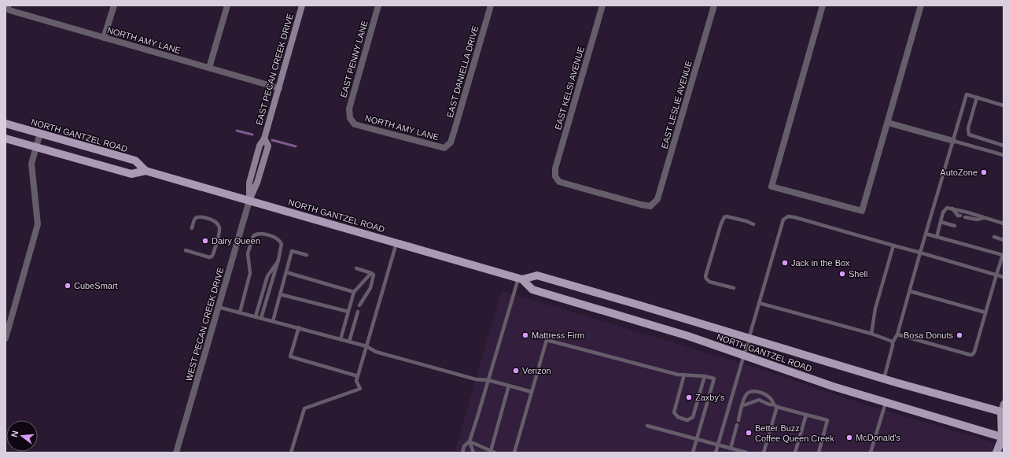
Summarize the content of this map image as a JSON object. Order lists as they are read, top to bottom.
{
  "streets": {
    "main road": ["NORTH GANTZEL ROAD"],
    "street": [
      "NORTH AMY LANE",
      "EAST PENNY LANE",
      "EAST PECAN CREEK DRIVE",
      "EAST DANIELLA DRIVE",
      "EAST KELSI AVENUE",
      "EAST LESLIE AVENUE",
      "WEST PECAN CREEK DRIVE"
    ]
  },
  "crossings": [
    ["NORTH AMY LANE", "EAST PENNY LANE"],
    ["NORTH AMY LANE", "EAST PECAN CREEK DRIVE"],
    ["NORTH AMY LANE", "EAST DANIELLA DRIVE"],
    ["EAST PECAN CREEK DRIVE", "NORTH GANTZEL ROAD"],
    ["EAST PECAN CREEK DRIVE", "WEST PECAN CREEK DRIVE"],
    ["EAST KELSI AVENUE", "EAST LESLIE AVENUE"],
    ["NORTH GANTZEL ROAD", "WEST PECAN CREEK DRIVE"]
  ],
  "places": [
    "AutoZone",
    "Dairy Queen",
    "Jack in the Box",
    "Shell",
    "CubeSmart",
    "Mattress Firm",
    "Bosa Donuts",
    "Verizon",
    "Zaxby's",
    "Better Buzz Coffee Queen Creek",
    "McDonald's"
  ],
  "north": "left"
}
